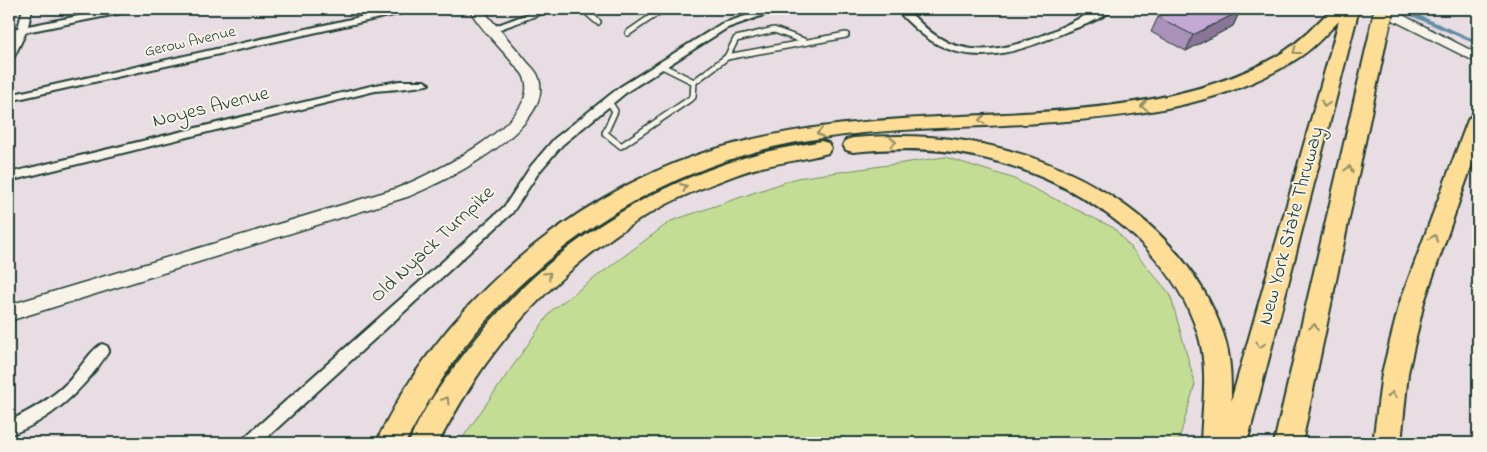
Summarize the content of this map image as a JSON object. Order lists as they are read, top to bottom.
{
  "streets": {
    "highway": ["New York State Thruway"],
    "street": ["Gerow Avenue", "Noyes Avenue", "Old Nyack Turnpike"]
  }
}
